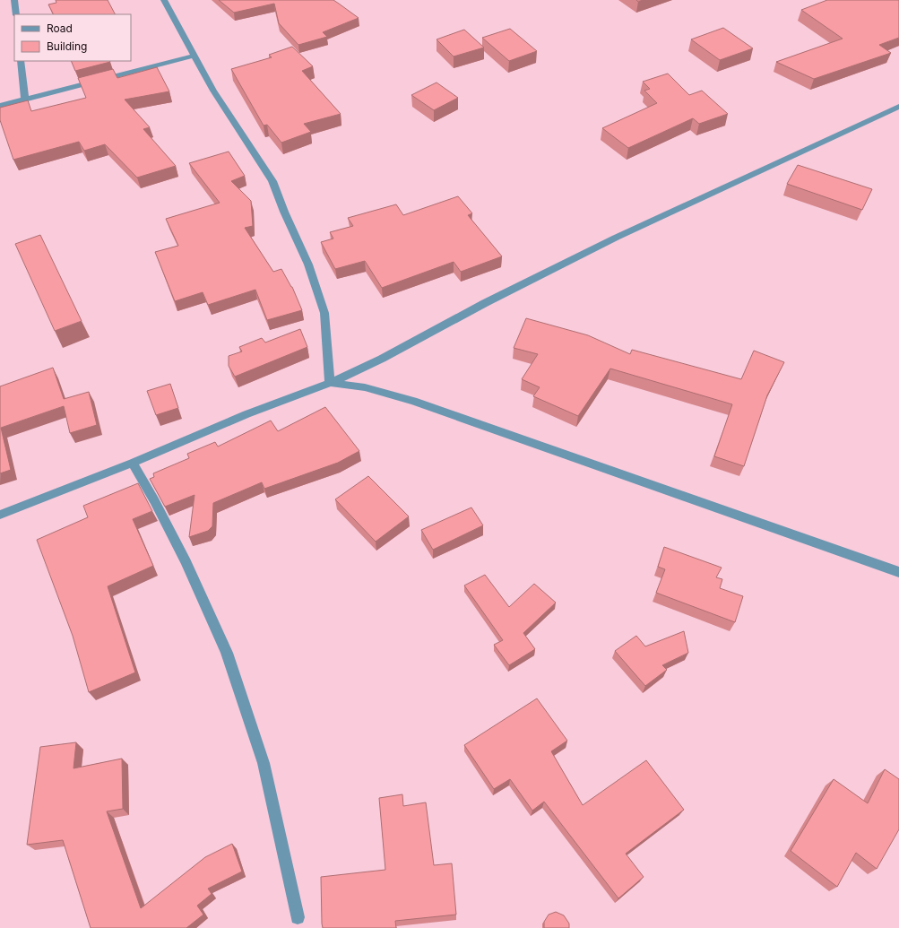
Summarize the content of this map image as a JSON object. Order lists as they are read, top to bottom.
{
  "legend": ["Road", "Building"]
}
